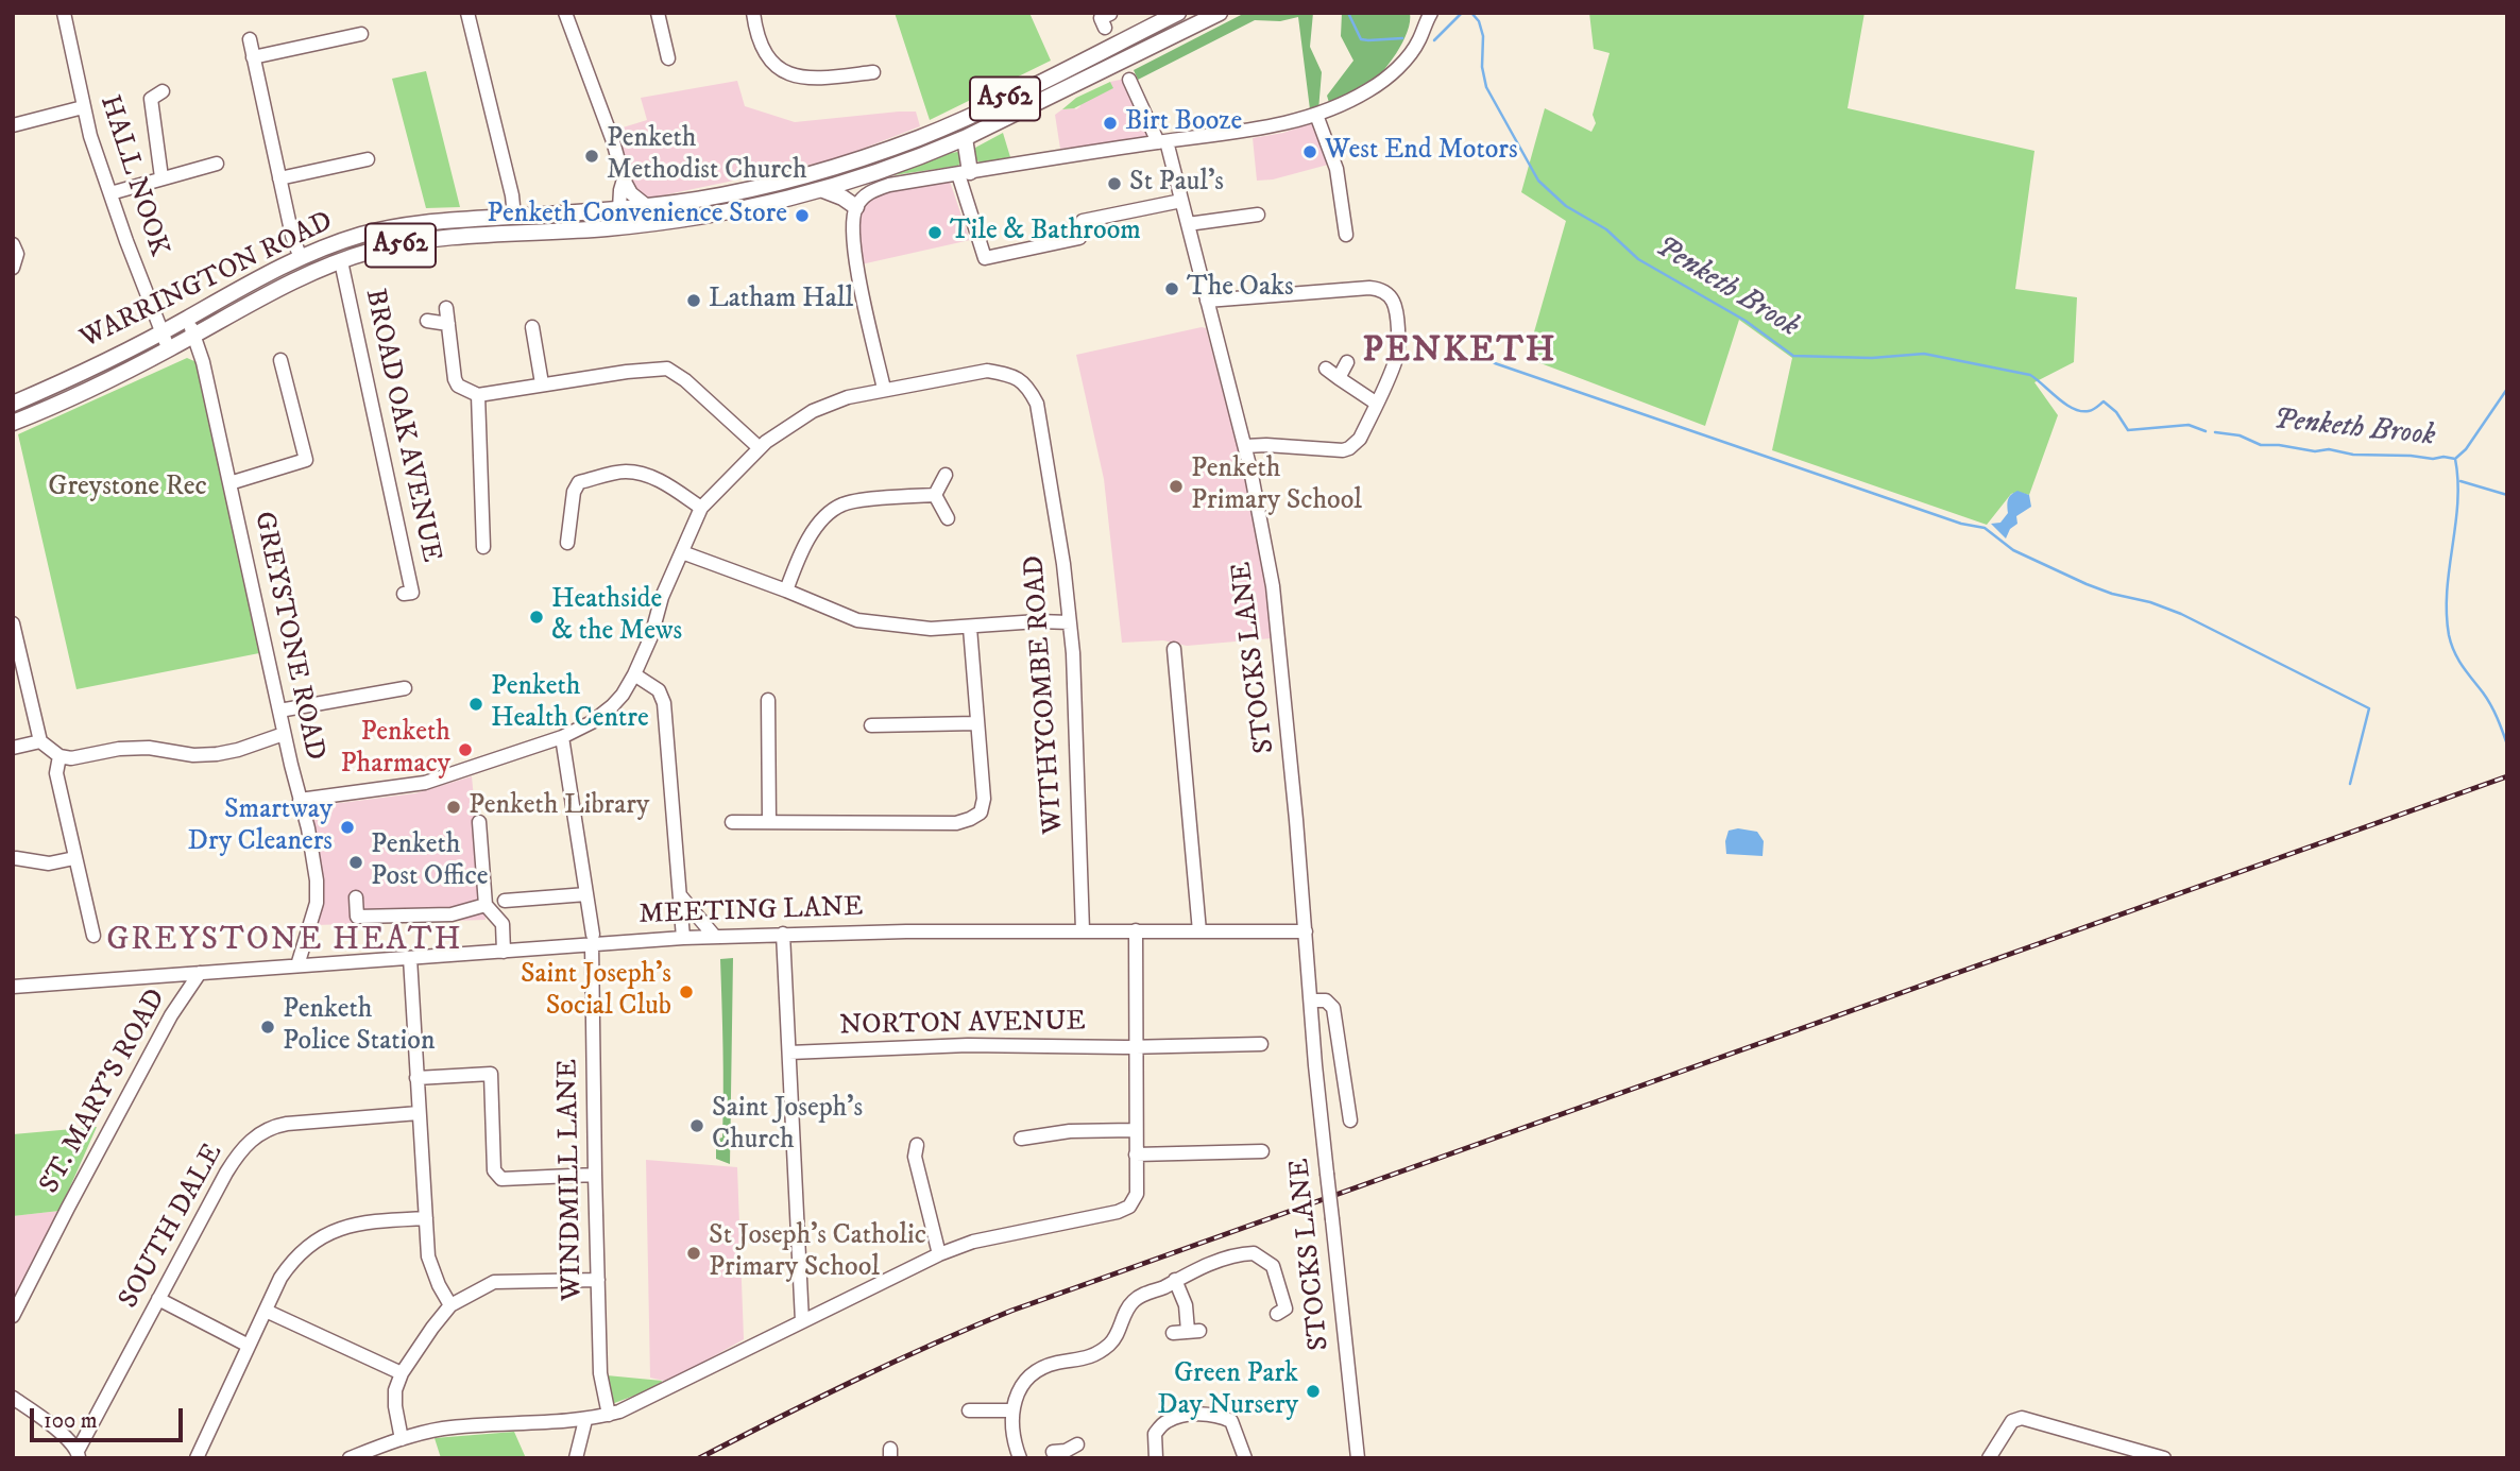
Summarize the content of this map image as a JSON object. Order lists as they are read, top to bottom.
{
  "streets": {
    "main road": ["A562", "WARRINGTON ROAD"],
    "street": [
      "HALL NOOK",
      "BROAD OAK AVENUE",
      "GREYSTONE ROAD",
      "STOCKS LANE",
      "WITHYCOMBE ROAD",
      "MEETING LANE",
      "NORTON AVENUE",
      "ST. MARY'S ROAD",
      "WINDMILL LANE",
      "SOUTH DALE"
    ]
  },
  "crossings": [
    ["A562", "WARRINGTON ROAD"],
    ["HALL NOOK", "WARRINGTON ROAD"],
    ["WARRINGTON ROAD", "BROAD OAK AVENUE"],
    ["WARRINGTON ROAD", "GREYSTONE ROAD"],
    ["GREYSTONE ROAD", "MEETING LANE"],
    ["STOCKS LANE", "MEETING LANE"],
    ["WITHYCOMBE ROAD", "MEETING LANE"],
    ["MEETING LANE", "ST. MARY'S ROAD"],
    ["MEETING LANE", "WINDMILL LANE"]
  ],
  "districts": ["PENKETH", "GREYSTONE HEATH"],
  "water": ["Penketh Brook"],
  "parks": ["Greystone Rec"],
  "places": [
    "Birt Booze",
    "West End Motors",
    "Penketh Methodist Church",
    "St Paul's",
    "Penketh Convenience Store",
    "Tile & Bathroom",
    "The Oaks",
    "Latham Hall",
    "Penketh Primary School",
    "Heathside & the Mews",
    "Penketh Health Centre",
    "Penketh Pharmacy",
    "Penketh Library",
    "Smartway Dry Cleaners",
    "Penketh Post Office",
    "Saint Joseph's Social Club",
    "Penketh Police Station",
    "Saint Joseph's Church",
    "St Joseph's Catholic Primary School",
    "Green Park Day Nursery"
  ],
  "scale_bar": "100 m"
}
